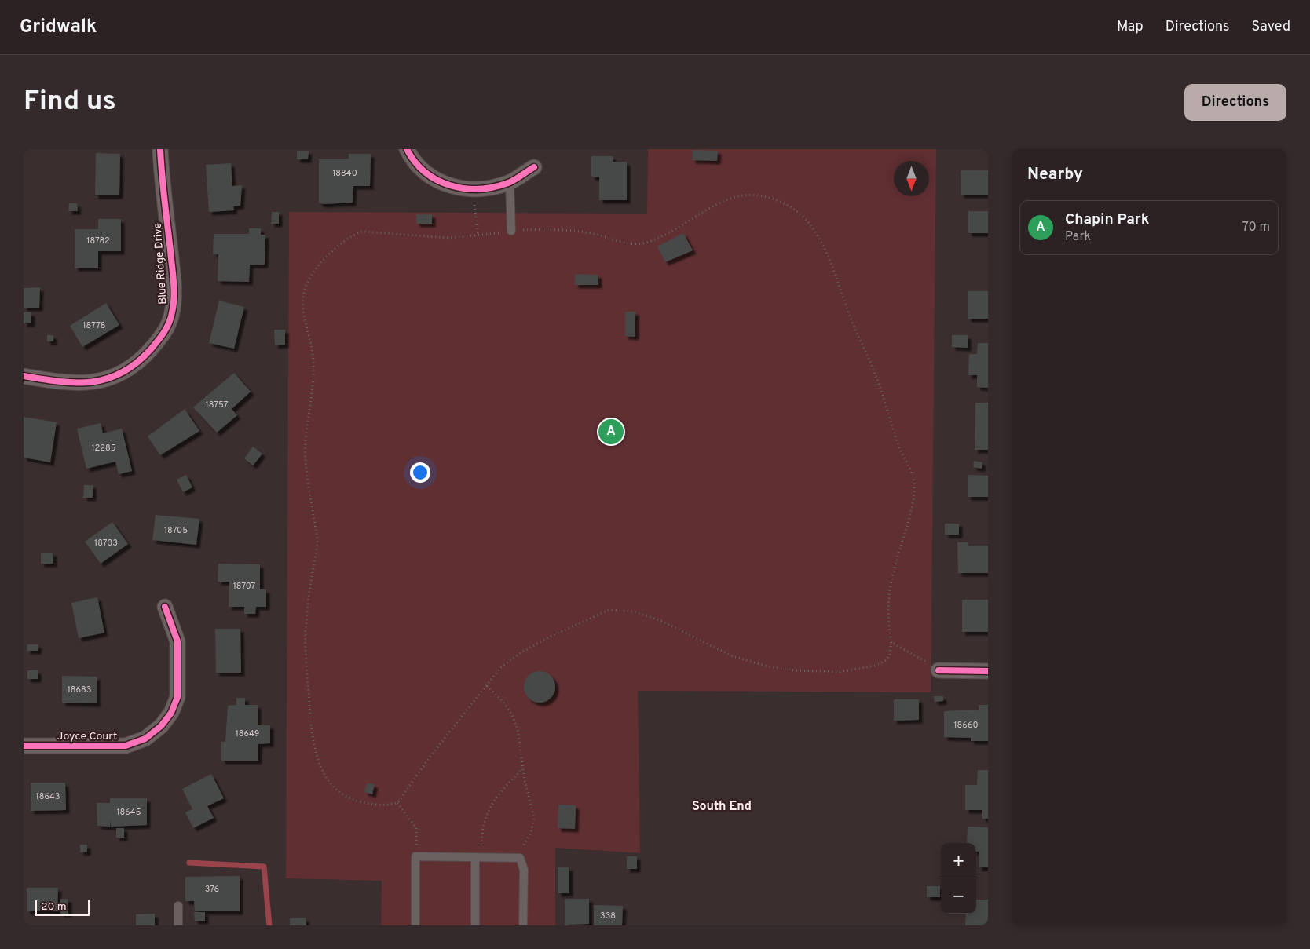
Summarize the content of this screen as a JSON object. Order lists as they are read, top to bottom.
{
  "streets": {
    "street": ["Blue Ridge Drive", "Joyce Court"]
  },
  "districts": ["South End"],
  "house_numbers": [
    "18840",
    "18782",
    "18778",
    "18757",
    "12285",
    "18705",
    "18703",
    "18707",
    "18683",
    "18660",
    "18649",
    "18643",
    "18645",
    "376",
    "338"
  ],
  "scale_bar": "20 m",
  "north": "bottom",
  "page": {
    "header": "Gridwalk",
    "nav": ["Map", "Directions", "Saved"],
    "buttons": "Directions",
    "title": "Find us",
    "heading": "Nearby",
    "list": [
      {
        "mark": "A",
        "name": "Chapin Park",
        "note": "Park",
        "value": "70 m"
      }
    ],
    "pins": "A",
    "map_buttons": ["+", "−"],
    "scale": "20 m"
  }
}
